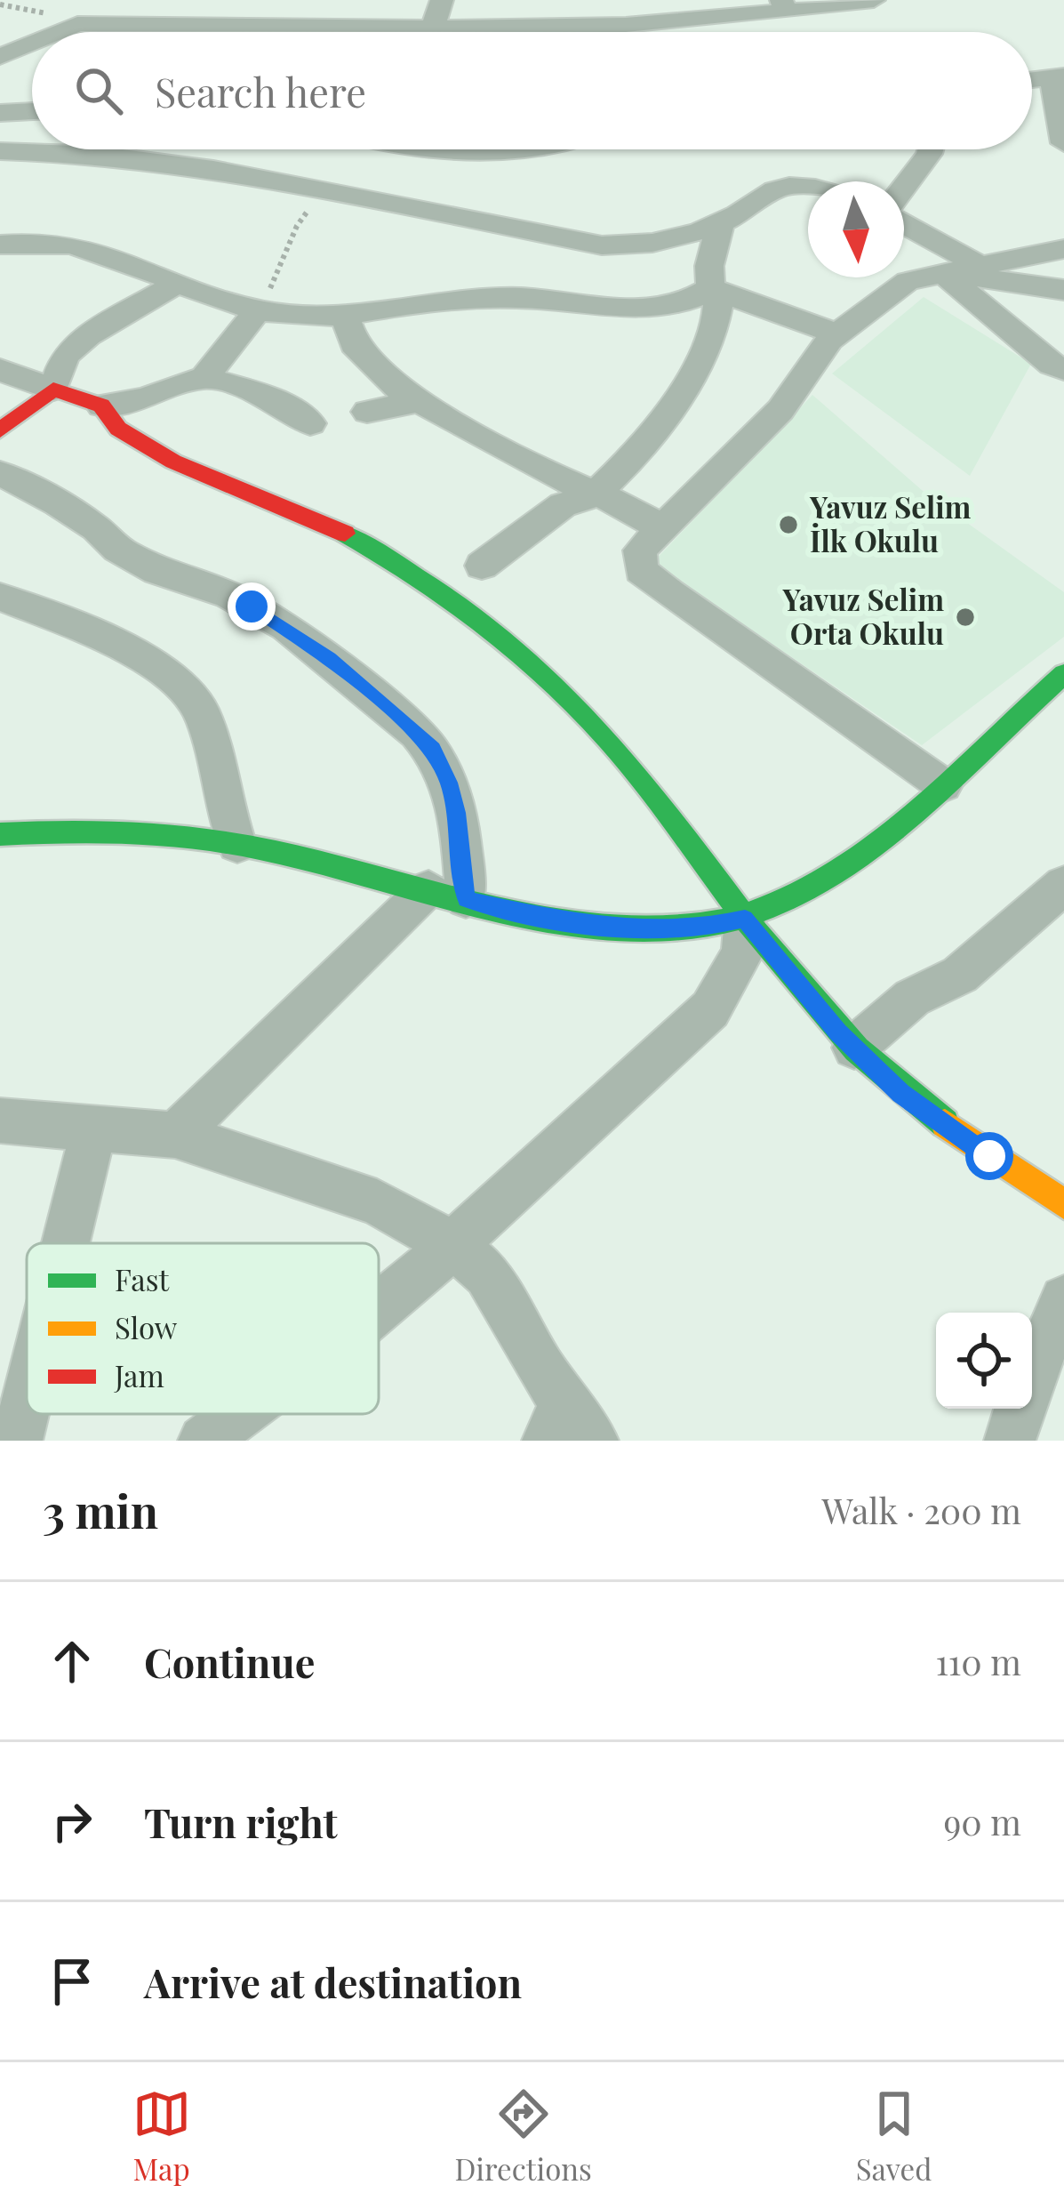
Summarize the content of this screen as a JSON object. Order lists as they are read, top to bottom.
{
  "places": ["Yavuz Selim İlk Okulu", "Yavuz Selim Orta Okulu"],
  "legend": ["Fast", "Slow", "Jam"],
  "north": "bottom",
  "page": {
    "search": "Search here",
    "heading": ["3 min", "Walk · 200 m"],
    "list": [
      ["Continue", "110 m"],
      ["Turn right", "90 m"],
      "Arrive at destination"
    ],
    "nav": ["Map", "Directions", "Saved"]
  }
}
